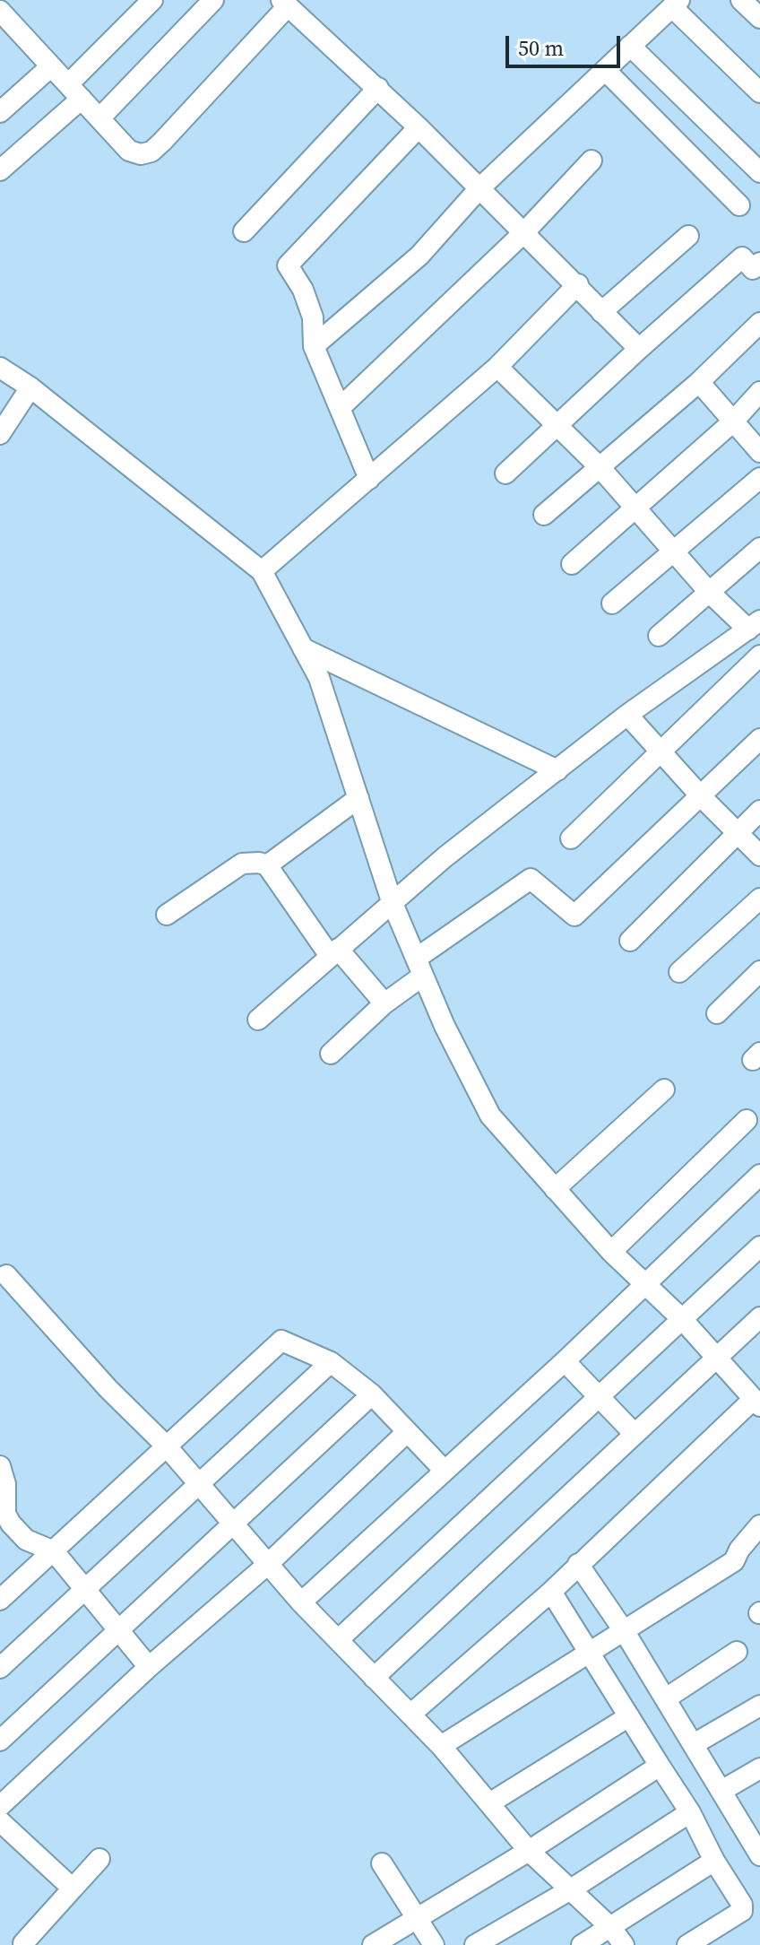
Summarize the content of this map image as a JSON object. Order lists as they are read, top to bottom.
{
  "scale_bar": "50 m"
}
